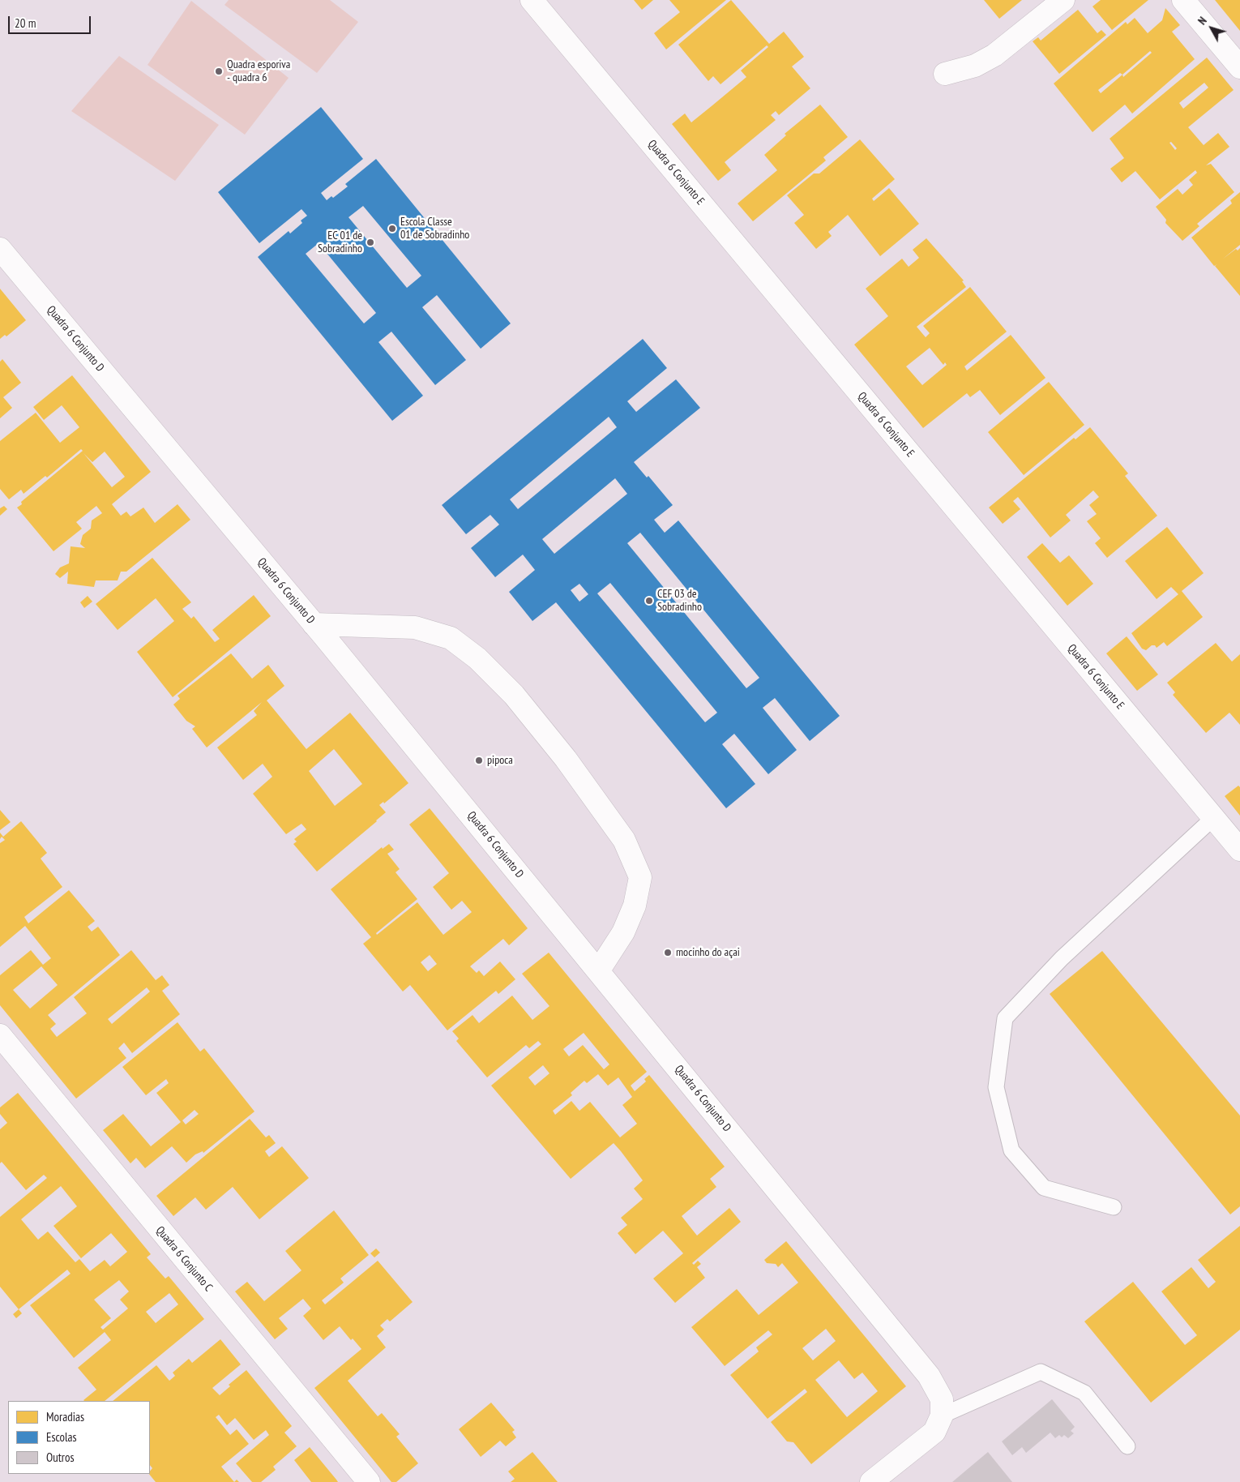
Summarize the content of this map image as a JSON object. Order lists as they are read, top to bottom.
{
  "streets": {
    "street": ["Quadra 6 Conjunto E", "Quadra 6 Conjunto D", "Quadra 6 Conjunto C"]
  },
  "places": [
    "Quadra esporiva - quadra 6",
    "Escola Classe 01 de Sobradinho",
    "EC 01 de Sobradinho",
    "CEF 03 de Sobradinho",
    "pipoca",
    "mocinho do açai"
  ],
  "legend": ["Moradias", "Escolas", "Outros"],
  "scale_bar": "20 m",
  "north": "top left"
}
